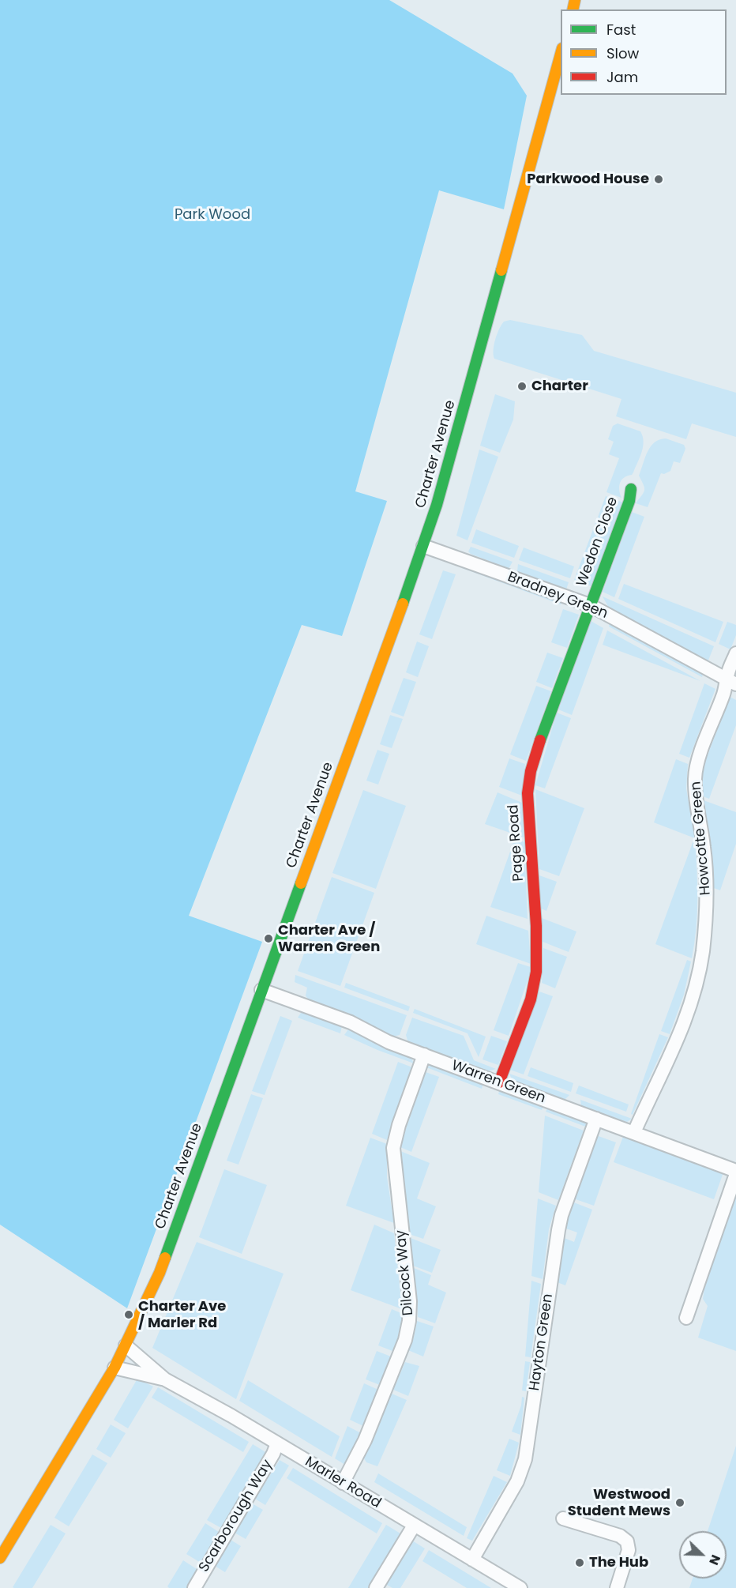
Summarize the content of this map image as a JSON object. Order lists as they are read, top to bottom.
{
  "streets": {
    "street": [
      "Charter Avenue",
      "Wedon Close",
      "Bradney Green",
      "Howcotte Green",
      "Page Road",
      "Warren Green",
      "Dilcock Way",
      "Hayton Green",
      "Marler Road",
      "Scarborough Way"
    ]
  },
  "crossings": [
    ["Charter Avenue", "Bradney Green"],
    ["Charter Avenue", "Warren Green"],
    ["Charter Avenue", "Marler Road"],
    ["Wedon Close", "Bradney Green"],
    ["Wedon Close", "Page Road"],
    ["Bradney Green", "Howcotte Green"],
    ["Bradney Green", "Page Road"],
    ["Howcotte Green", "Warren Green"],
    ["Page Road", "Warren Green"],
    ["Warren Green", "Dilcock Way"],
    ["Warren Green", "Hayton Green"],
    ["Dilcock Way", "Marler Road"],
    ["Hayton Green", "Marler Road"],
    ["Marler Road", "Scarborough Way"]
  ],
  "parks": ["Park Wood"],
  "places": [
    "Parkwood House",
    "Charter",
    "Charter Ave / Warren Green",
    "Charter Ave / Marler Rd",
    "Westwood Student Mews",
    "The Hub"
  ],
  "legend": ["Fast", "Slow", "Jam"],
  "north": "bottom right"
}
